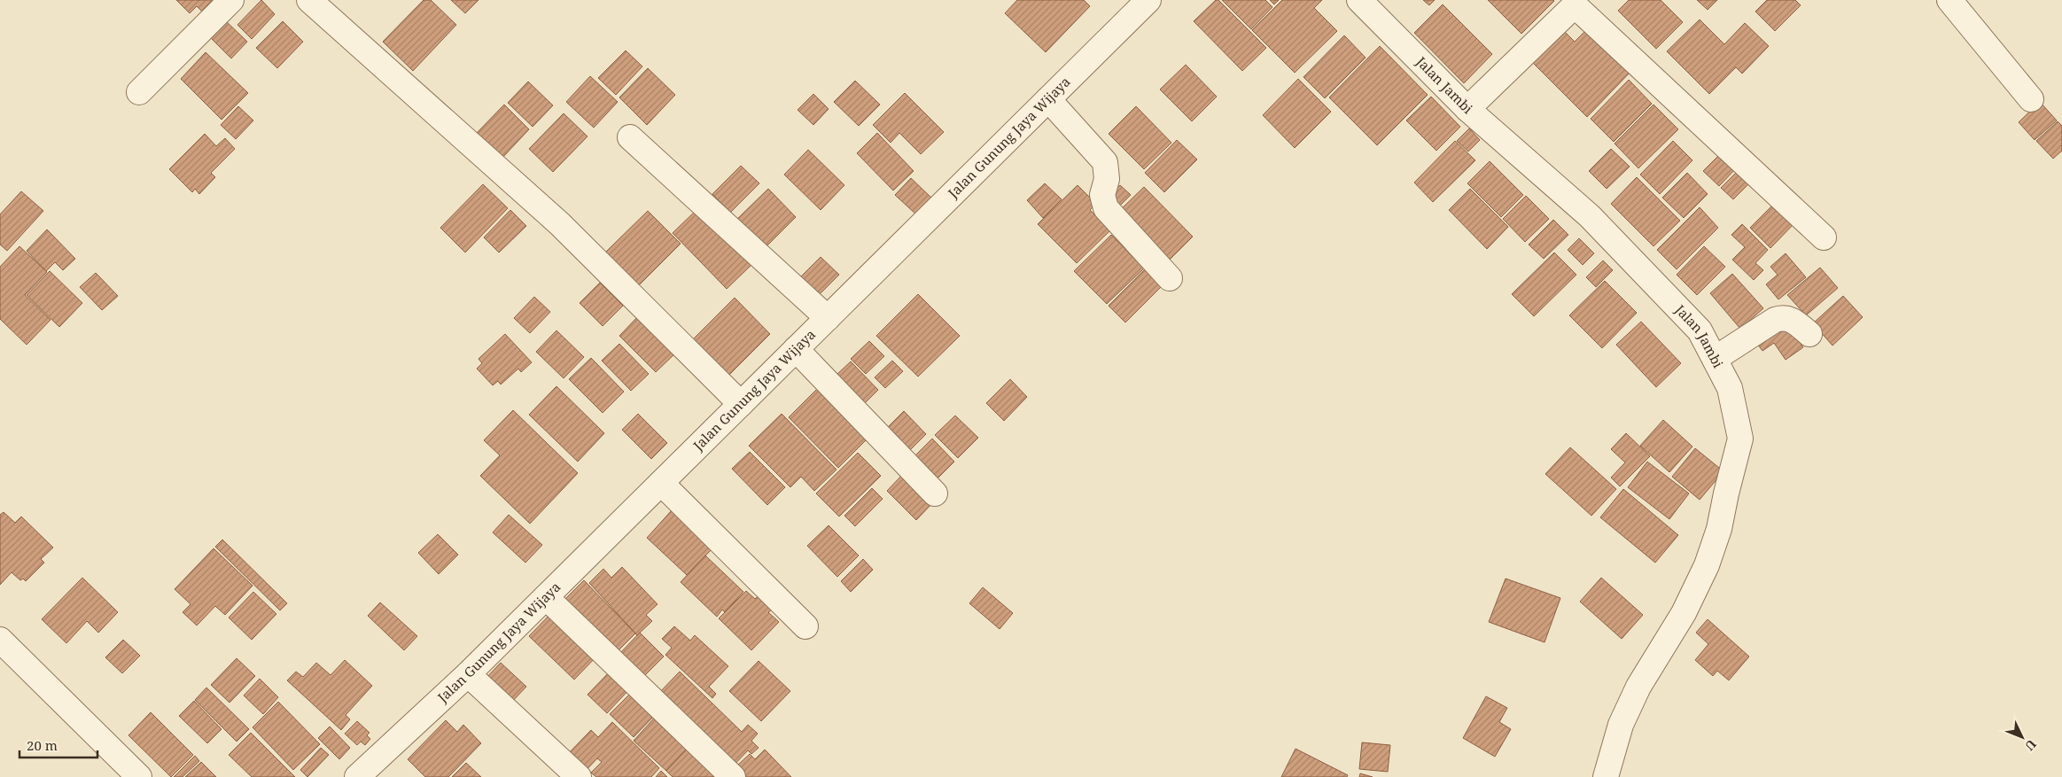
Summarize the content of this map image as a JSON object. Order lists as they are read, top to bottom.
{
  "streets": {
    "street": ["Jalan Jambi", "Jalan Gunung Jaya Wijaya"]
  },
  "scale_bar": "20 m",
  "north": "bottom right"
}
